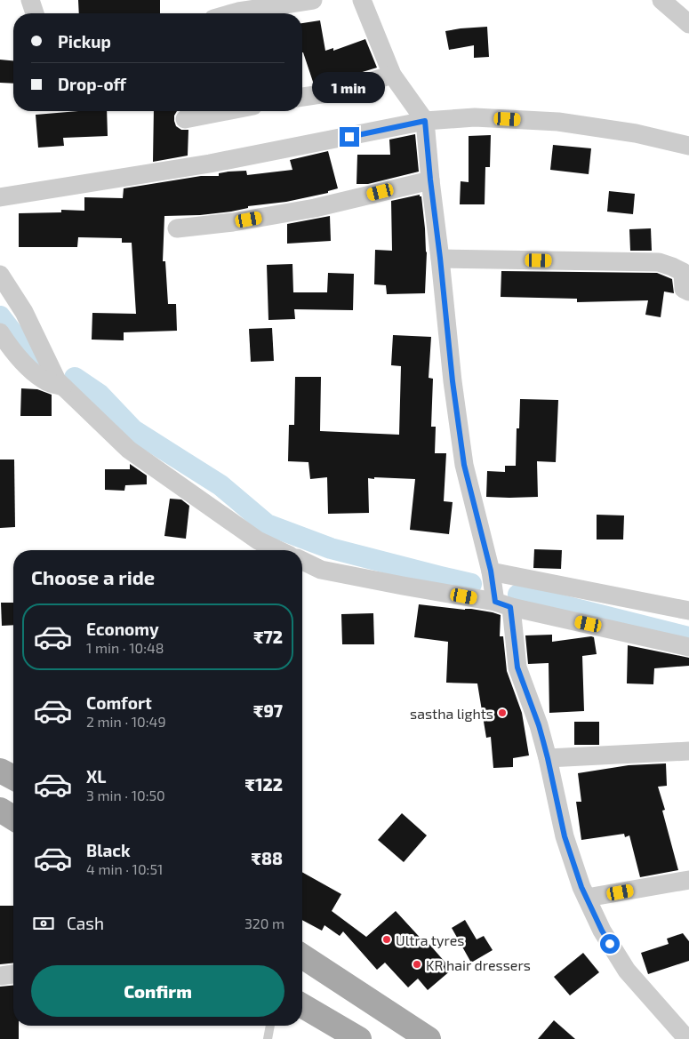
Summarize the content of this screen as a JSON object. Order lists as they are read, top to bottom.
{
  "places": ["sastha lights", "Ultra tyres", "KR hair dressers"],
  "page": {
    "banner": ["Pickup", "Drop-off"],
    "bubble": "1 min",
    "heading": "Choose a ride",
    "list": [
      {
        "name": "Economy",
        "note": "1 min · 10:48",
        "value": "₹72"
      },
      {
        "name": "Comfort",
        "note": "2 min · 10:49",
        "value": "₹97"
      },
      {
        "name": "XL",
        "note": "3 min · 10:50",
        "value": "₹122"
      },
      {
        "name": "Black",
        "note": "4 min · 10:51",
        "value": "₹88"
      }
    ],
    "pay": ["Cash", "320 m"],
    "buttons": "Confirm"
  }
}
